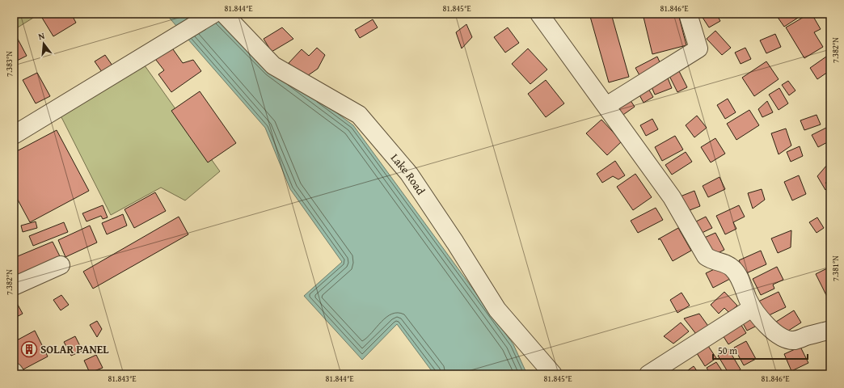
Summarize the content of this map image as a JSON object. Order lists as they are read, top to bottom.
{
  "streets": {
    "street": ["Lake Road"]
  },
  "places": {
    "building": ["SOLAR PANEL"]
  },
  "scale_bar": "50 m",
  "north": "top",
  "coordinates": [
    "81.844°E",
    "81.845°E",
    "81.846°E",
    "7.382°N",
    "7.383°N",
    "7.381°N",
    "81.843°E"
  ]
}
